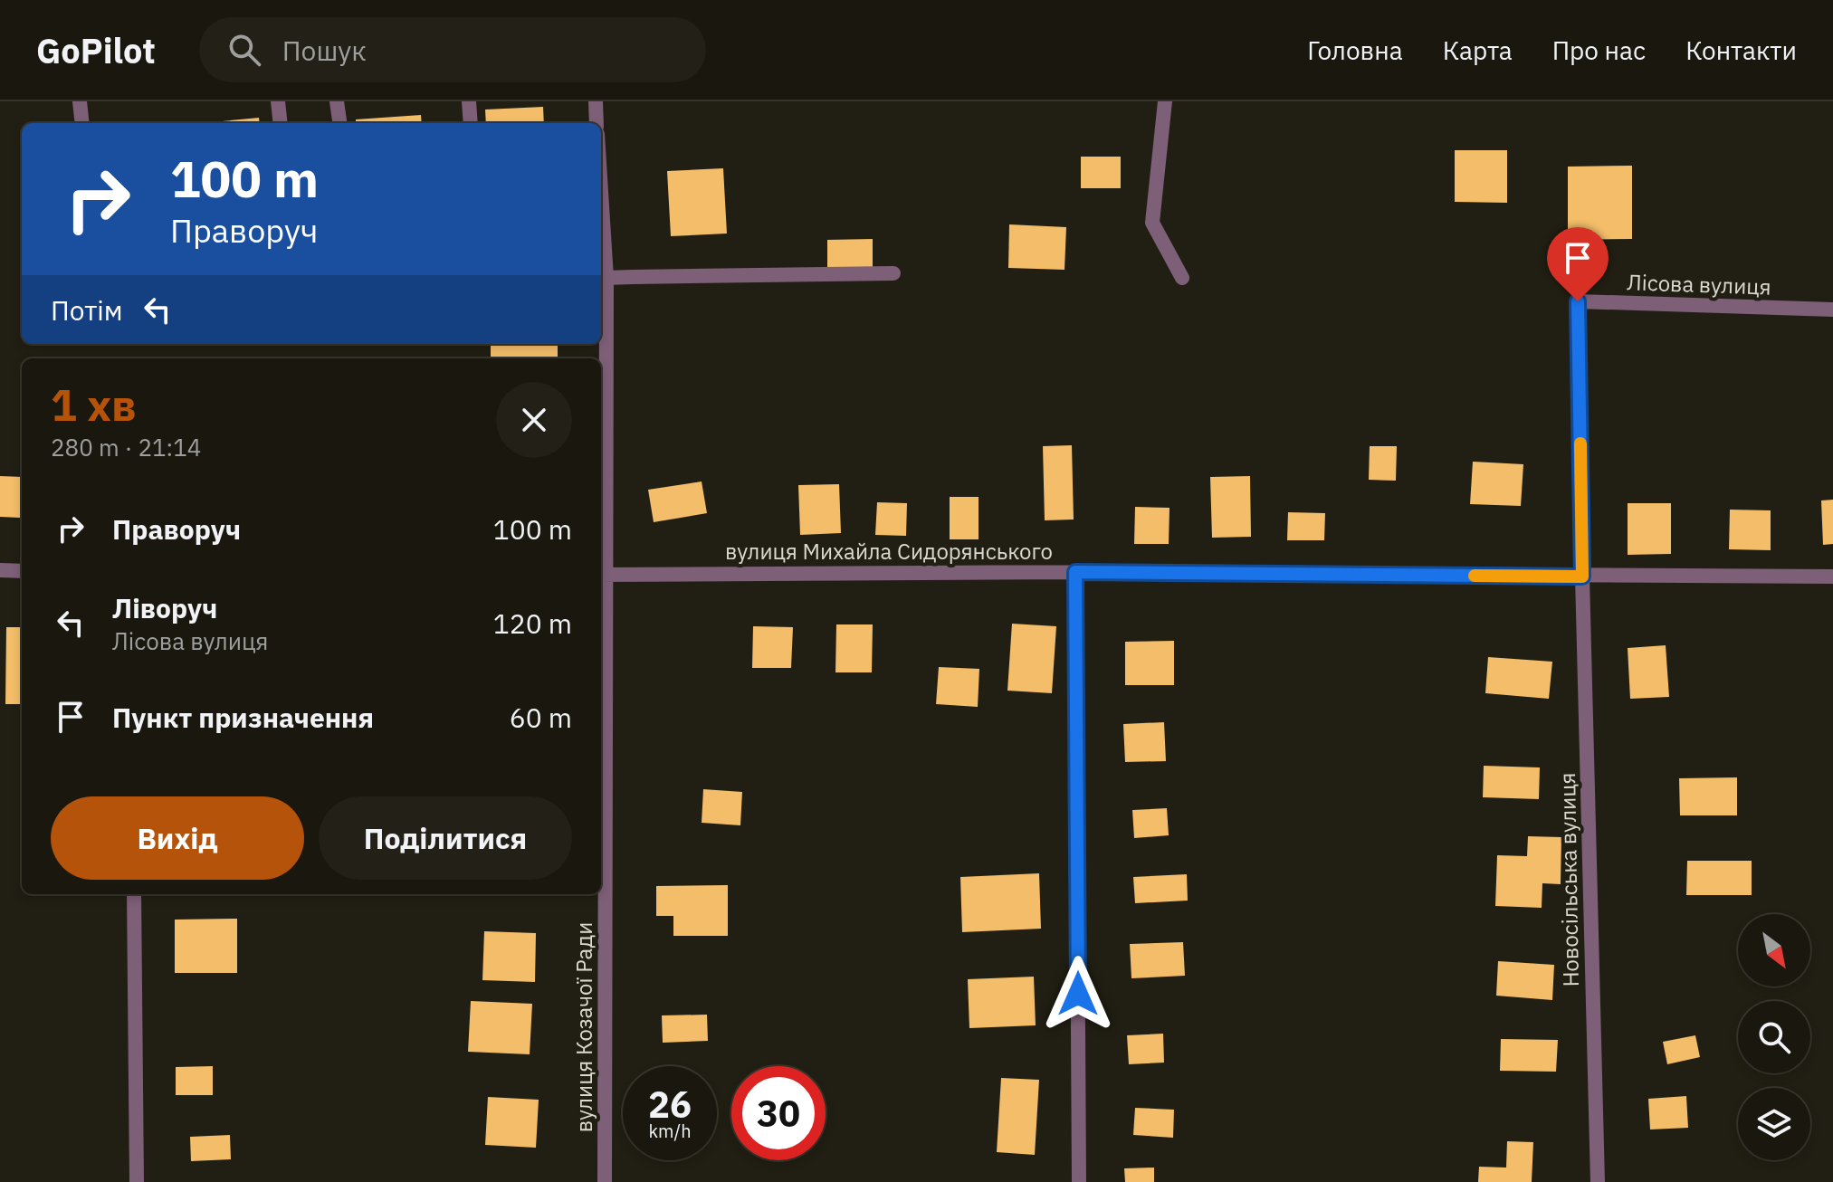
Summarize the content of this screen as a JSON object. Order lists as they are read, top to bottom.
{
  "streets": {
    "street": [
      "Лісова вулиця",
      "вулиця Михайла Сидорянського",
      "Новосільська вулиця",
      "вулиця Козачої Ради"
    ]
  },
  "crossings": [
    ["Лісова вулиця", "вулиця Михайла Сидорянського"],
    ["Лісова вулиця", "Новосільська вулиця"],
    ["вулиця Михайла Сидорянського", "Новосільська вулиця"],
    ["вулиця Михайла Сидорянського", "вулиця Козачої Ради"]
  ],
  "north": "bottom right",
  "page": {
    "header": "GoPilot",
    "search": "Пошук",
    "nav": [
      "Головна",
      "Карта",
      "Про нас",
      "Контакти"
    ],
    "turn": ["100 m", "Праворуч"],
    "then": "Потім",
    "heading": ["1 хв", "280 m · 21:14"],
    "list": [
      {
        "name": "Праворуч",
        "value": "100 m"
      },
      {
        "name": "Ліворуч",
        "note": "Лісова вулиця",
        "value": "120 m"
      },
      {
        "name": "Пункт призначення",
        "value": "60 m"
      }
    ],
    "buttons": ["Вихід", "Поділитися"],
    "speed": "26 km/h",
    "limit": "30"
  }
}
